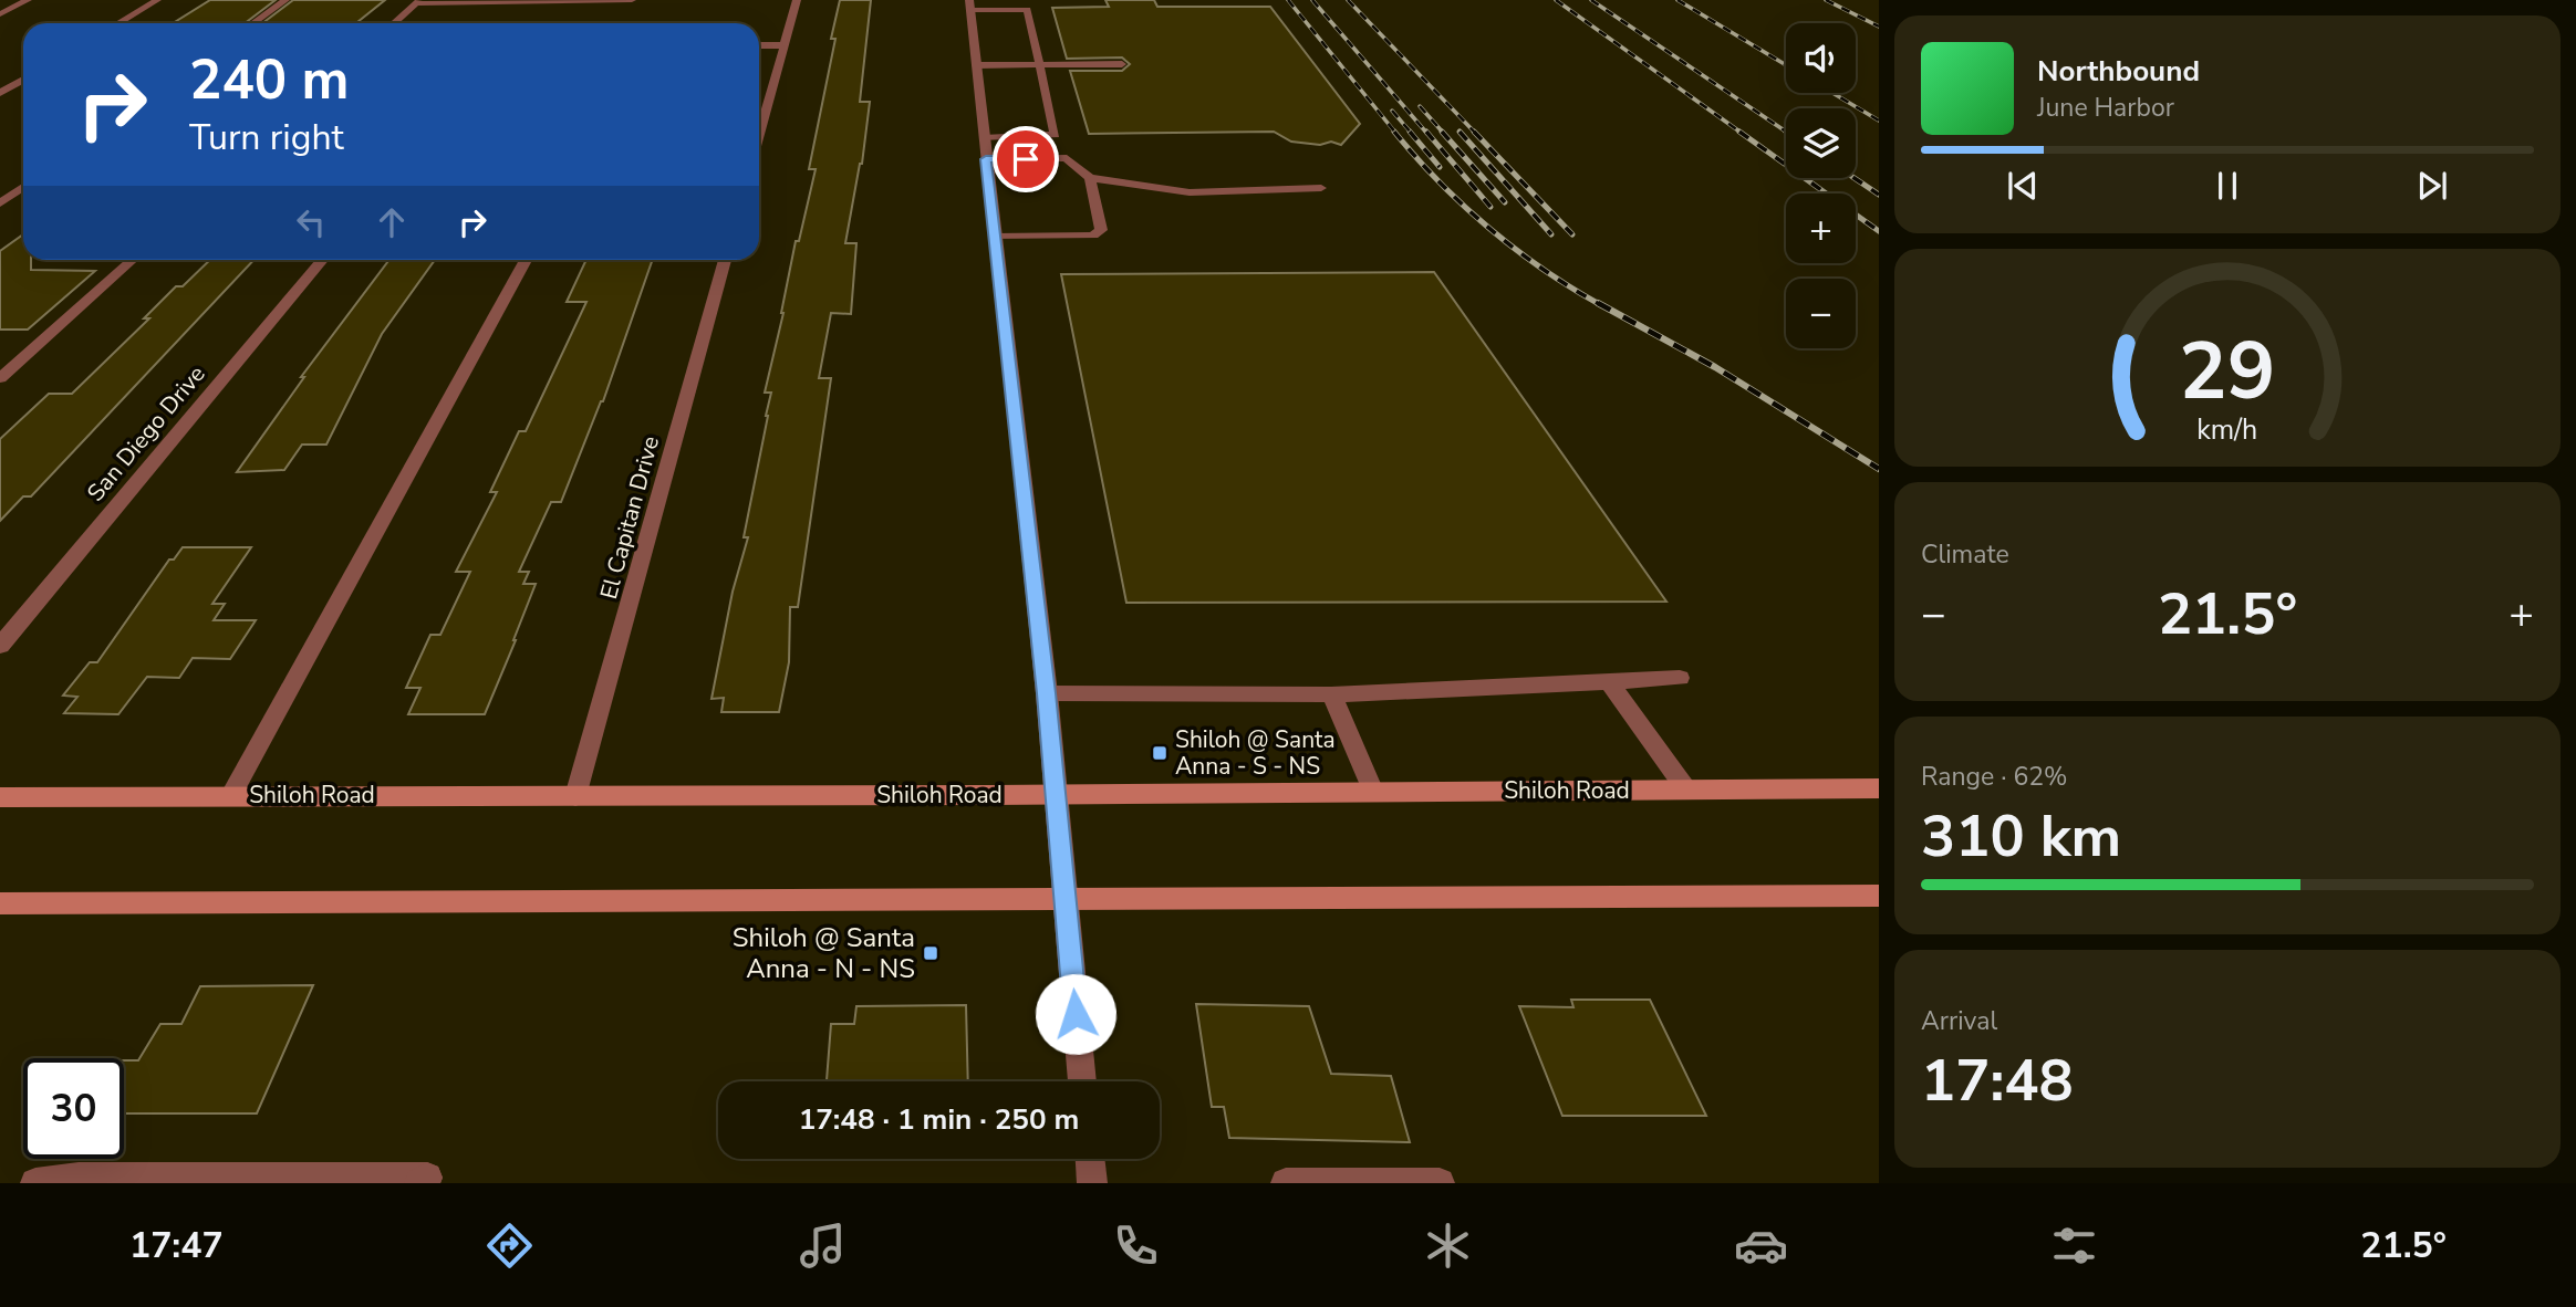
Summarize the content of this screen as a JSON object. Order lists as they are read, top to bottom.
{
  "streets": {
    "main road": ["Shiloh Road"],
    "street": ["San Diego Drive", "El Capitan Drive"]
  },
  "crossings": [
    ["El Capitan Drive", "Shiloh Road"]
  ],
  "places": {
    "transit": ["Shiloh @ Santa Anna - S - NS", "Shiloh @ Santa Anna - N - NS"]
  },
  "page": {
    "map_buttons": ["+", "−"],
    "turn": ["240 m", "Turn right"],
    "song": ["Northbound", "June Harbor"],
    "tile": [
      "Climate",
      ["Range · 62%", "310 km"],
      ["Arrival", "17:48"]
    ],
    "heat": ["−", "21.5°", "+"],
    "limit": "30",
    "trip": "17:48 · 1 min · 250 m",
    "tabs": ["17:47", "21.5°"],
    "gauge": ["29", "km/h"]
  }
}
